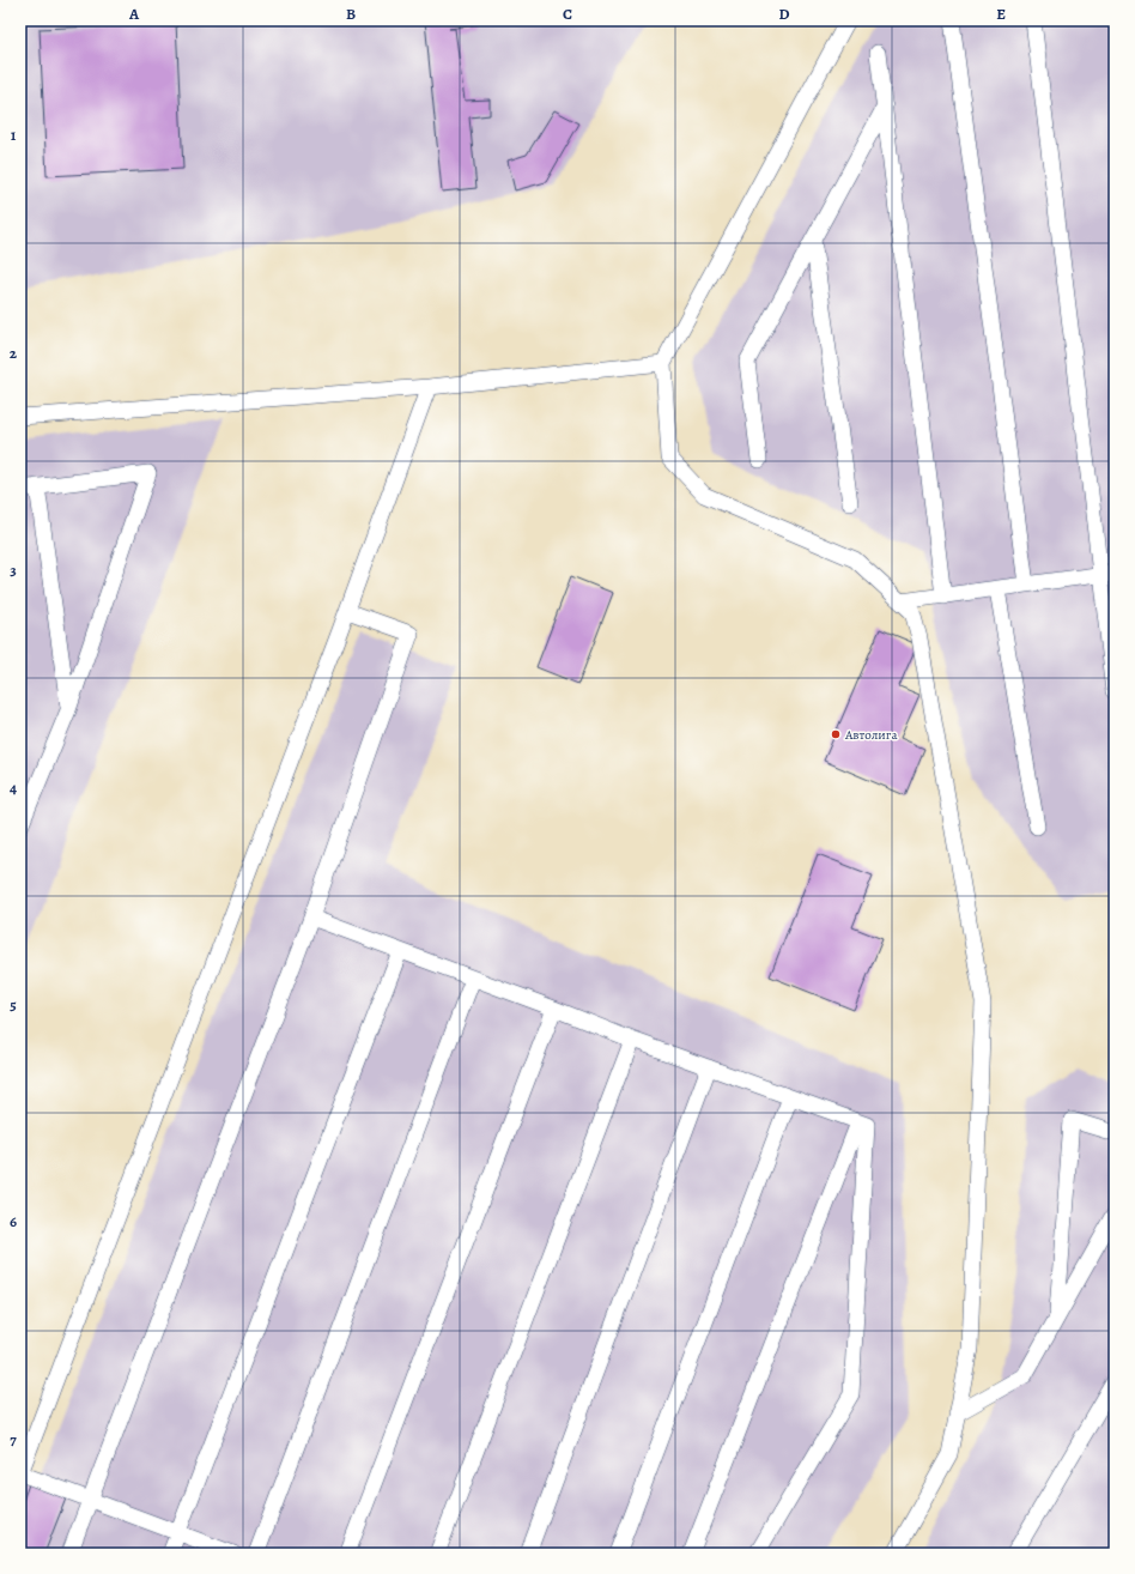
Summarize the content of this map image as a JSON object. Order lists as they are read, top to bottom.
{
  "places": ["Автолига"],
  "grid": {
    "columns": [
      "A",
      "B",
      "C",
      "D",
      "E"
    ],
    "rows": [
      "1",
      "2",
      "3",
      "4",
      "5",
      "6",
      "7"
    ]
  }
}
